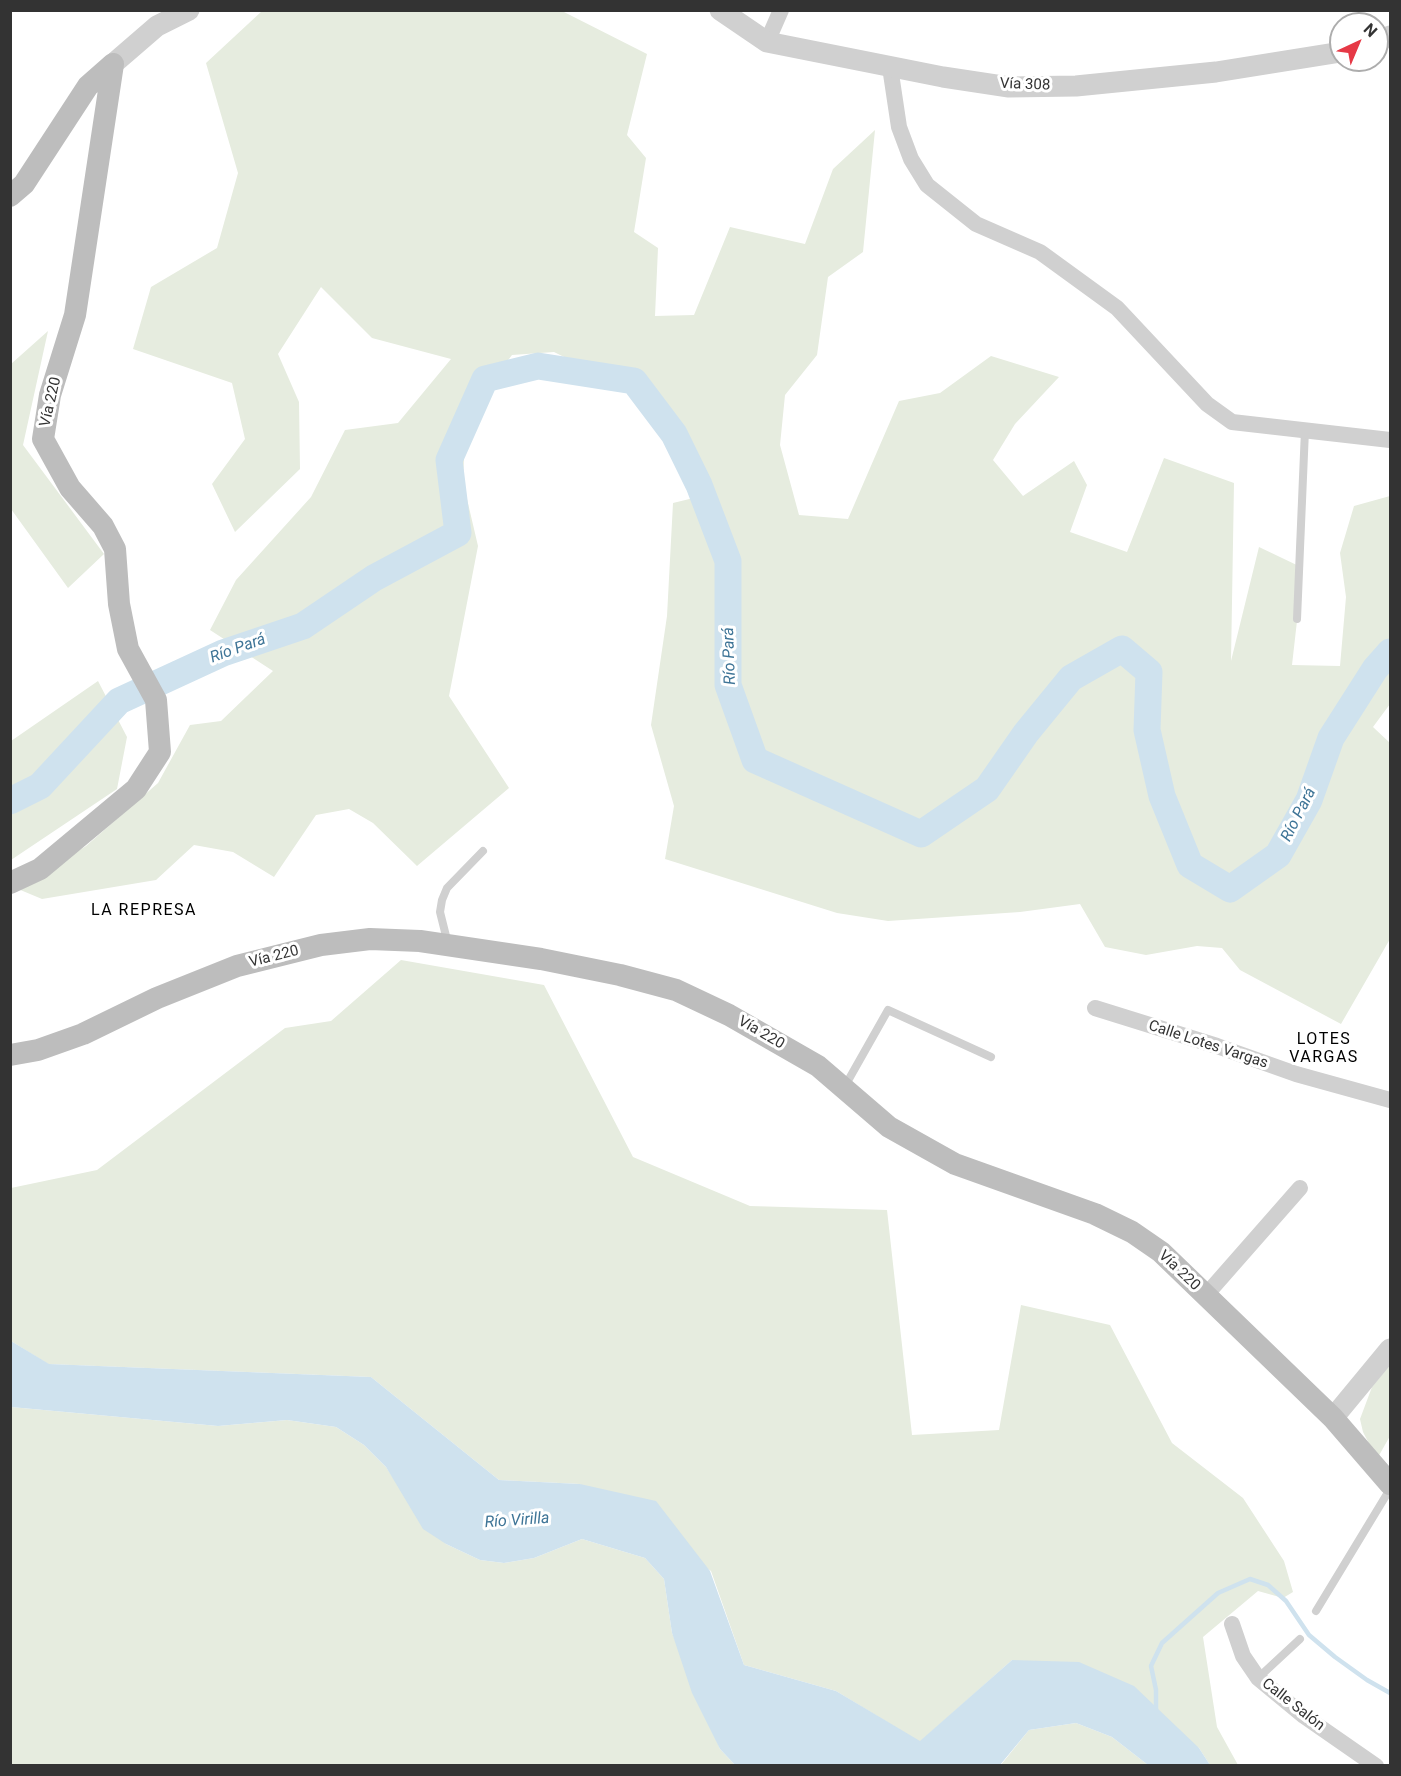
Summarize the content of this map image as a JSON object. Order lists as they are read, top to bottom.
{
  "streets": {
    "main road": ["Vía 220"],
    "street": ["Vía 308", "Calle Lotes Vargas", "Calle Salón"]
  },
  "districts": ["LA REPRESA", "LOTES VARGAS"],
  "water": ["Río Pará", "Río Virilla"],
  "north": "top right"
}
